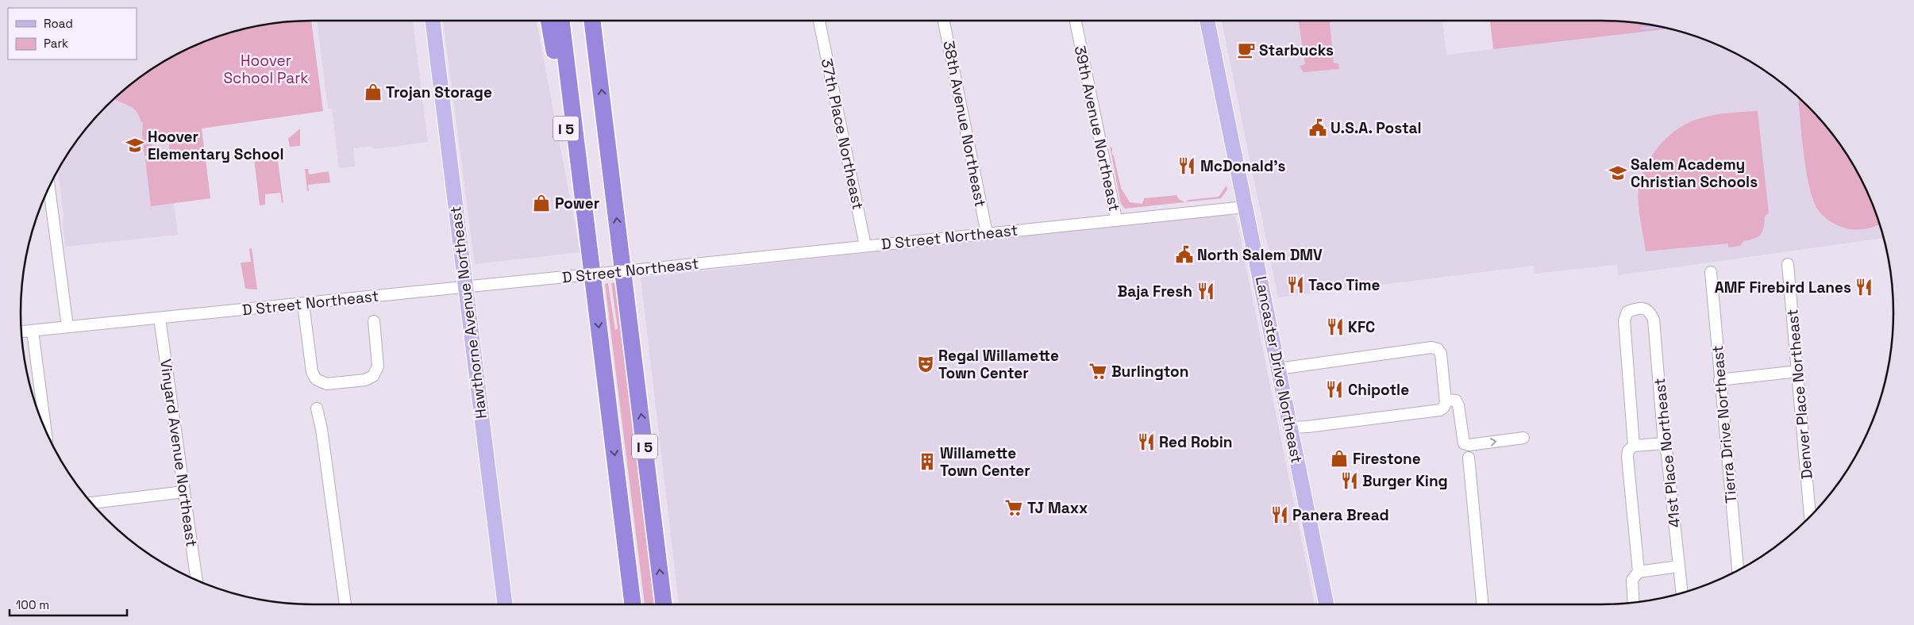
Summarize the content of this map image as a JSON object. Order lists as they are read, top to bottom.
{
  "streets": {
    "highway": ["I 5"],
    "main road": ["Hawthorne Avenue Northeast", "Lancaster Drive Northeast"],
    "street": [
      "38th Avenue Northeast",
      "39th Avenue Northeast",
      "37th Place Northeast",
      "D Street Northeast",
      "Denver Place Northeast",
      "Tierra Drive Northeast",
      "Vinyard Avenue Northeast",
      "41st Place Northeast"
    ]
  },
  "crossings": [
    ["38th Avenue Northeast", "D Street Northeast"],
    ["39th Avenue Northeast", "D Street Northeast"],
    ["37th Place Northeast", "D Street Northeast"],
    ["D Street Northeast", "Hawthorne Avenue Northeast"],
    ["D Street Northeast", "Lancaster Drive Northeast"],
    ["D Street Northeast", "Vinyard Avenue Northeast"]
  ],
  "parks": ["Hoover School Park"],
  "places": {
    "cafe": ["Starbucks"],
    "shop": ["Trojan Storage", "Power", "Firestone"],
    "public building": ["U.S.A. Postal", "North Salem DMV"],
    "school or university": ["Hoover Elementary School", "Salem Academy Christian Schools"],
    "restaurant": [
      "McDonald's",
      "Taco Time",
      "AMF Firebird Lanes",
      "Baja Fresh",
      "KFC",
      "Chipotle",
      "Red Robin",
      "Burger King",
      "Panera Bread"
    ],
    "theatre": ["Regal Willamette Town Center"],
    "supermarket": ["Burlington", "TJ Maxx"],
    "building": ["Willamette Town Center"]
  },
  "legend": ["Road", "Park"],
  "scale_bar": "100 m"
}
